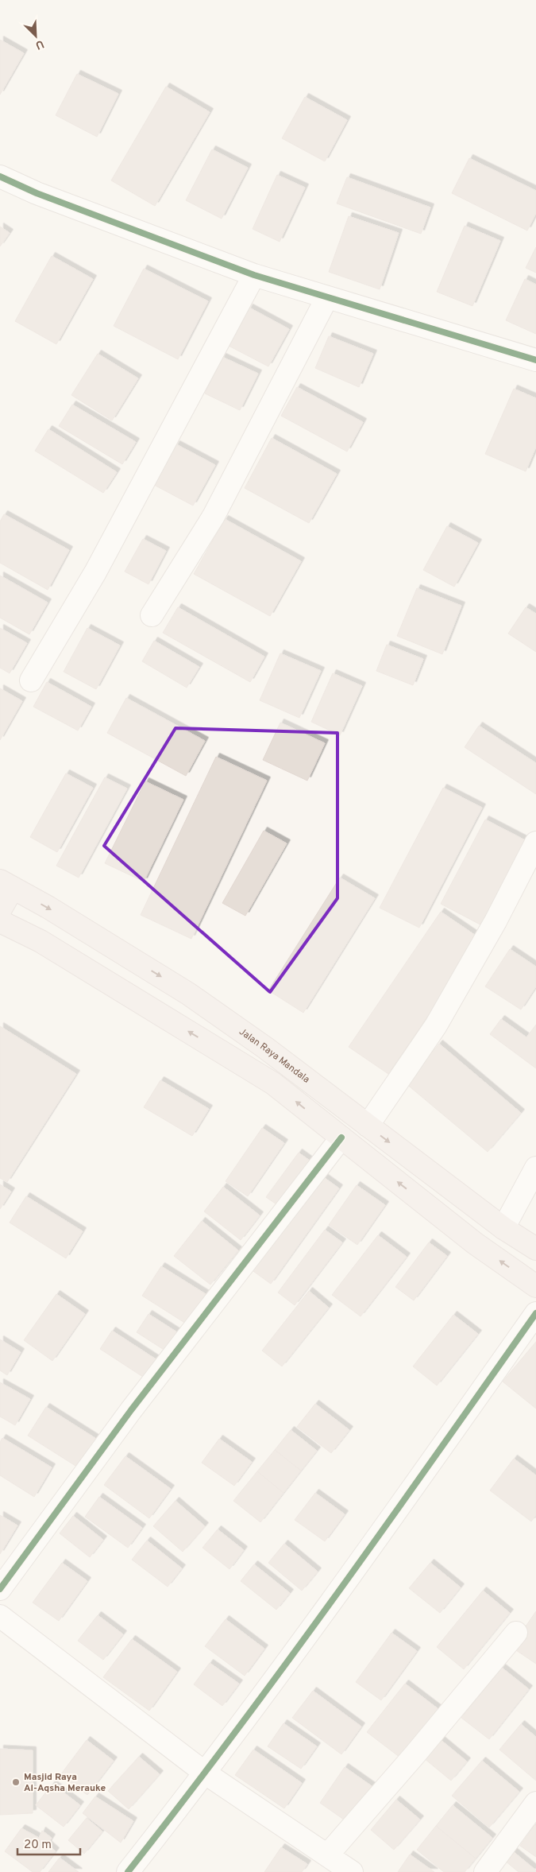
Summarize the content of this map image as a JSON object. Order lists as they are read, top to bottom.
{
  "streets": {
    "highway": ["Jalan Raya Mandala"]
  },
  "places": ["Masjid Raya Al-Aqsha Merauke"],
  "scale_bar": "20 m",
  "north": "bottom right"
}
